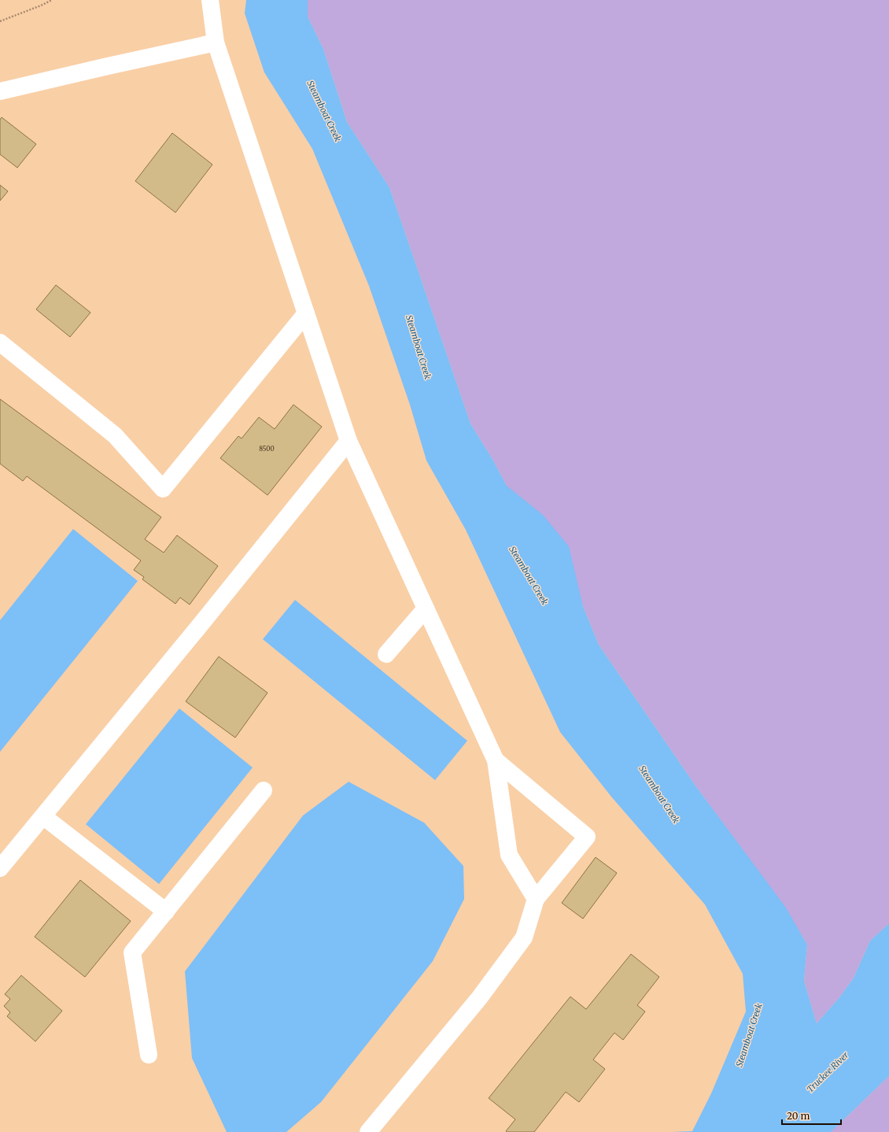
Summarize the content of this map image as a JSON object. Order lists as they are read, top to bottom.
{
  "water": ["Steamboat Creek", "Truckee River"],
  "house_numbers": ["8500"],
  "scale_bar": "20 m"
}
